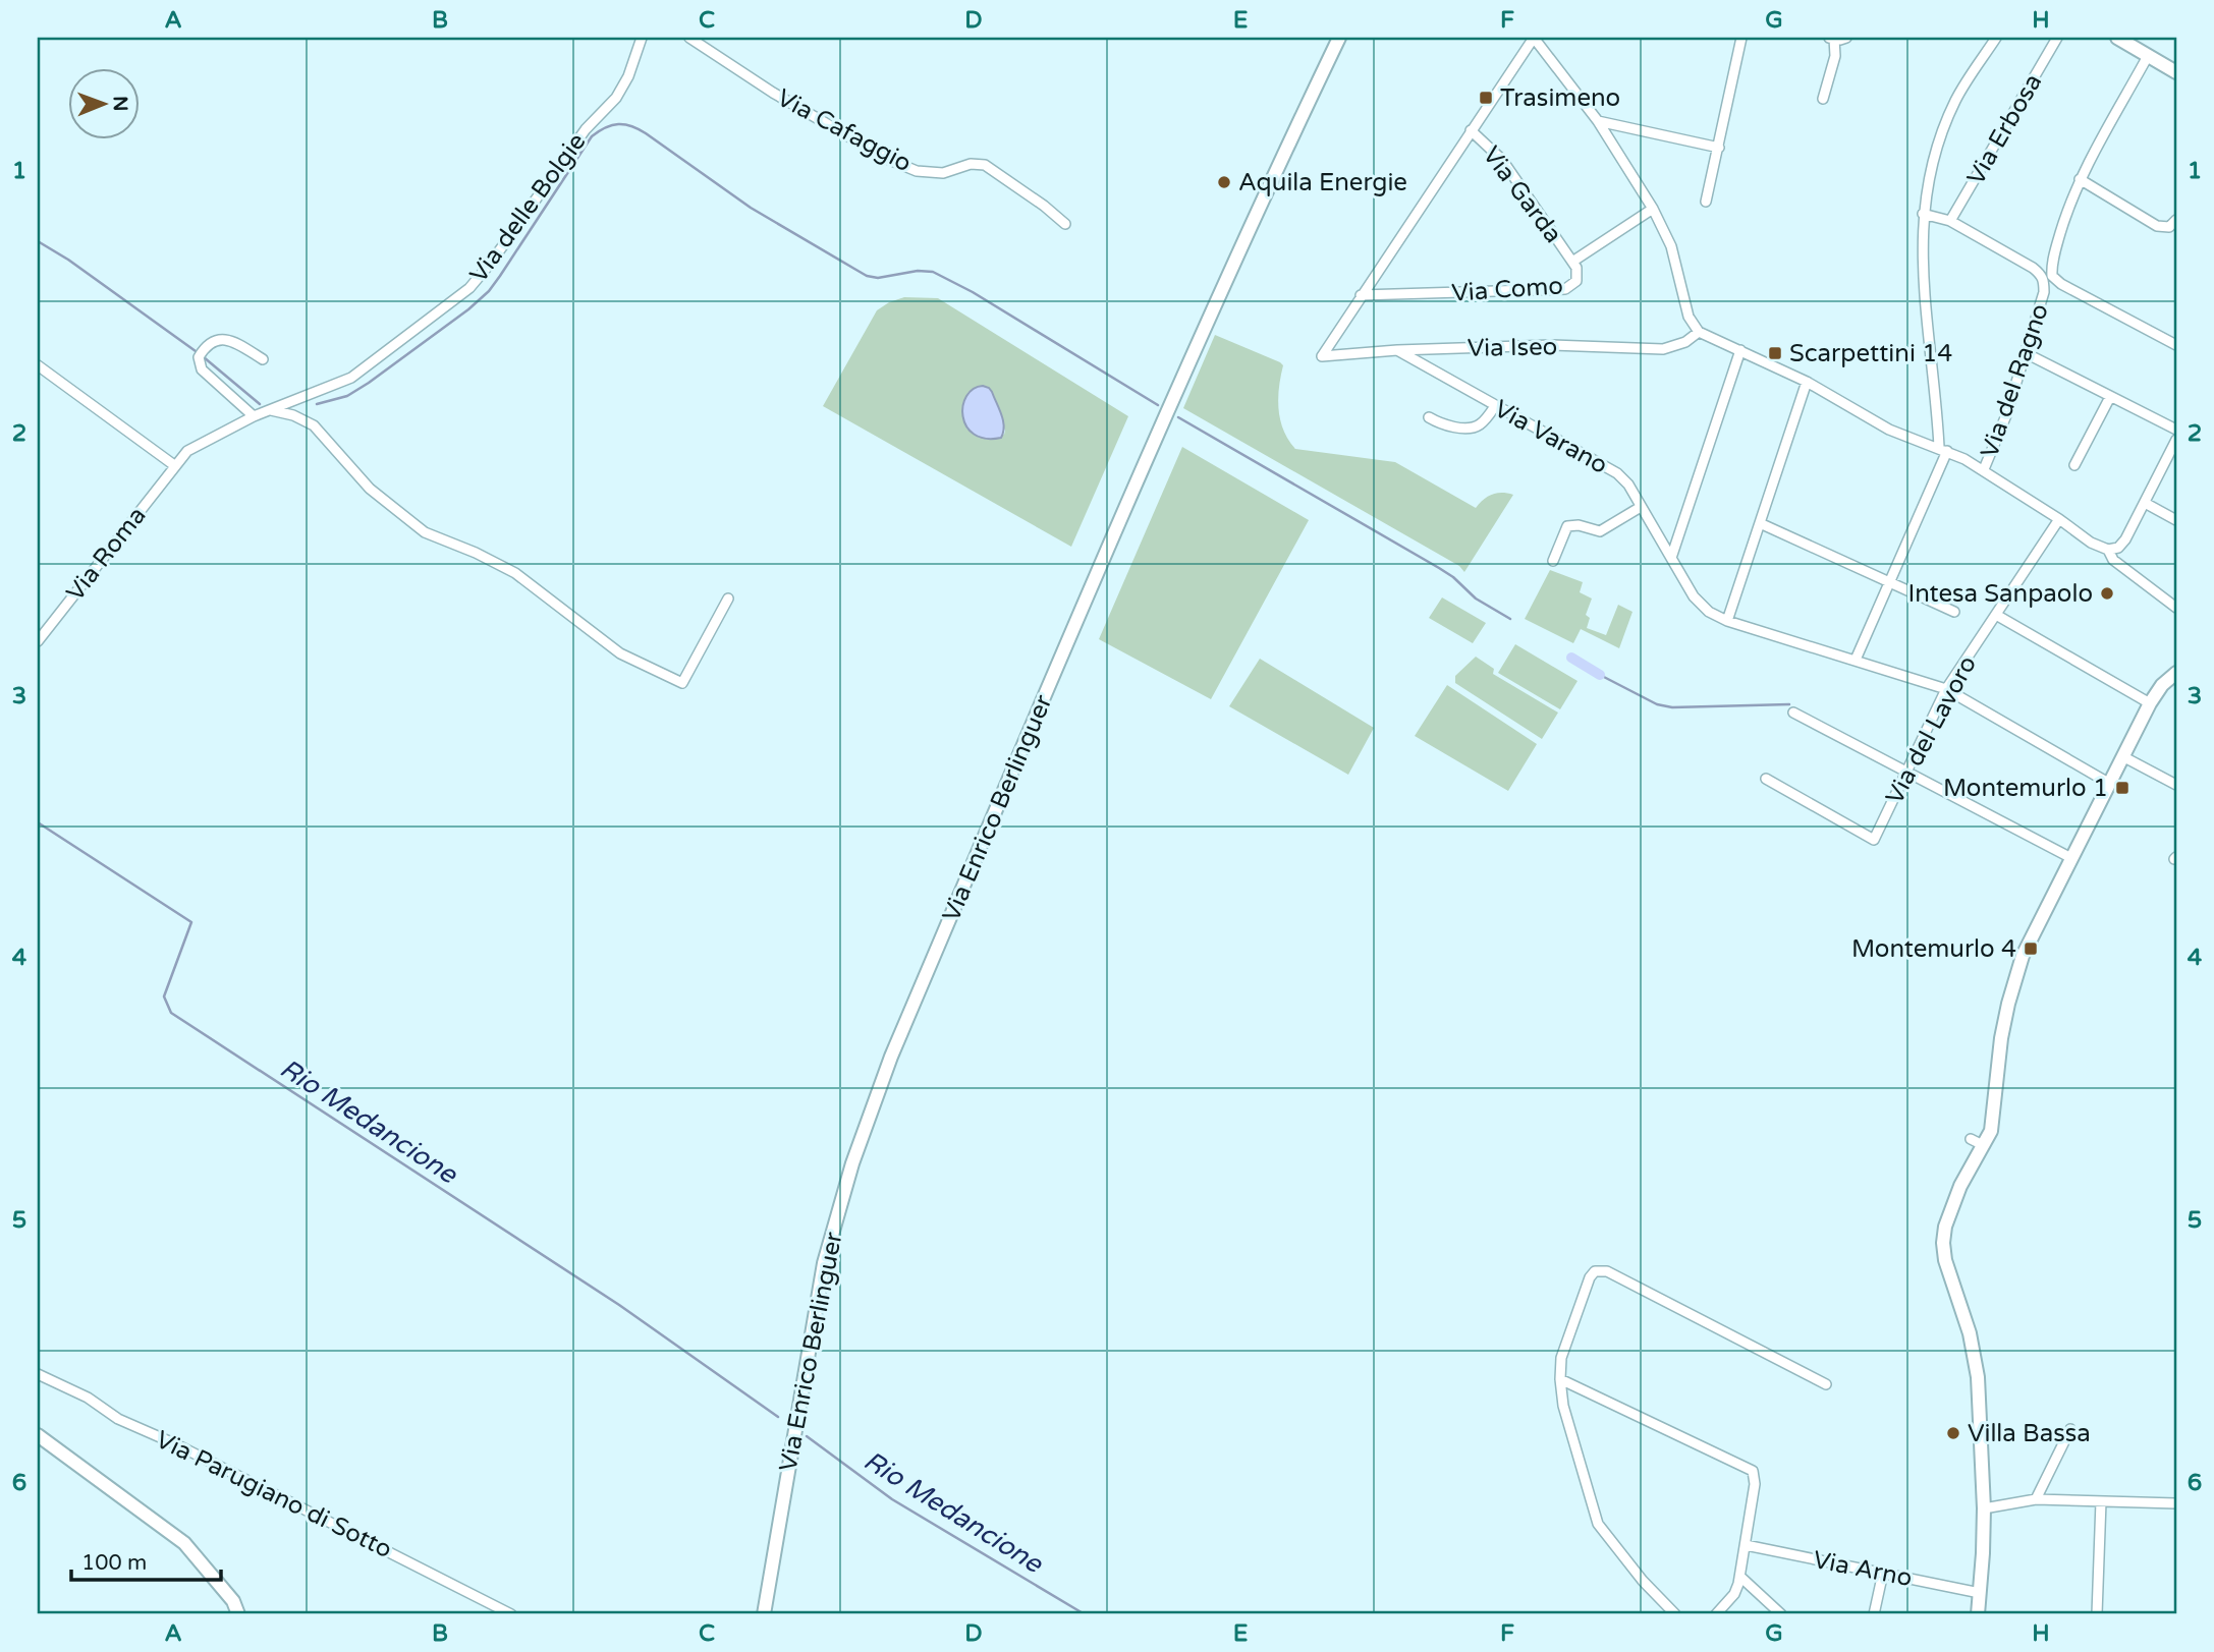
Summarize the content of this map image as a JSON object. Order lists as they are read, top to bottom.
{
  "streets": {
    "main road": ["Via Enrico Berlinguer"],
    "street": [
      "Via Erbosa",
      "Via Cafaggio",
      "Via Garda",
      "Via delle Bolgie",
      "Via Como",
      "Via Iseo",
      "Via del Ragno",
      "Via Varano",
      "Via Roma",
      "Via del Lavoro",
      "Via Parugiano di Sotto",
      "Via Arno"
    ]
  },
  "crossings": [
    ["Via Garda", "Via Como"],
    ["Via delle Bolgie", "Via Roma"],
    ["Via Como", "Via Iseo"],
    ["Via Iseo", "Via Varano"],
    ["Via Varano", "Via del Lavoro"]
  ],
  "water": ["Rio Medancione"],
  "places": {
    "transit": [
      "Trasimeno",
      "Scarpettini 14",
      "Montemurlo 1",
      "Montemurlo 4"
    ],
    "other": ["Aquila Energie", "Intesa Sanpaolo", "Villa Bassa"]
  },
  "scale_bar": "100 m",
  "north": "right",
  "grid": {
    "columns": [
      "A",
      "B",
      "C",
      "D",
      "E",
      "F",
      "G",
      "H"
    ],
    "rows": [
      "1",
      "2",
      "3",
      "4",
      "5",
      "6"
    ]
  }
}
